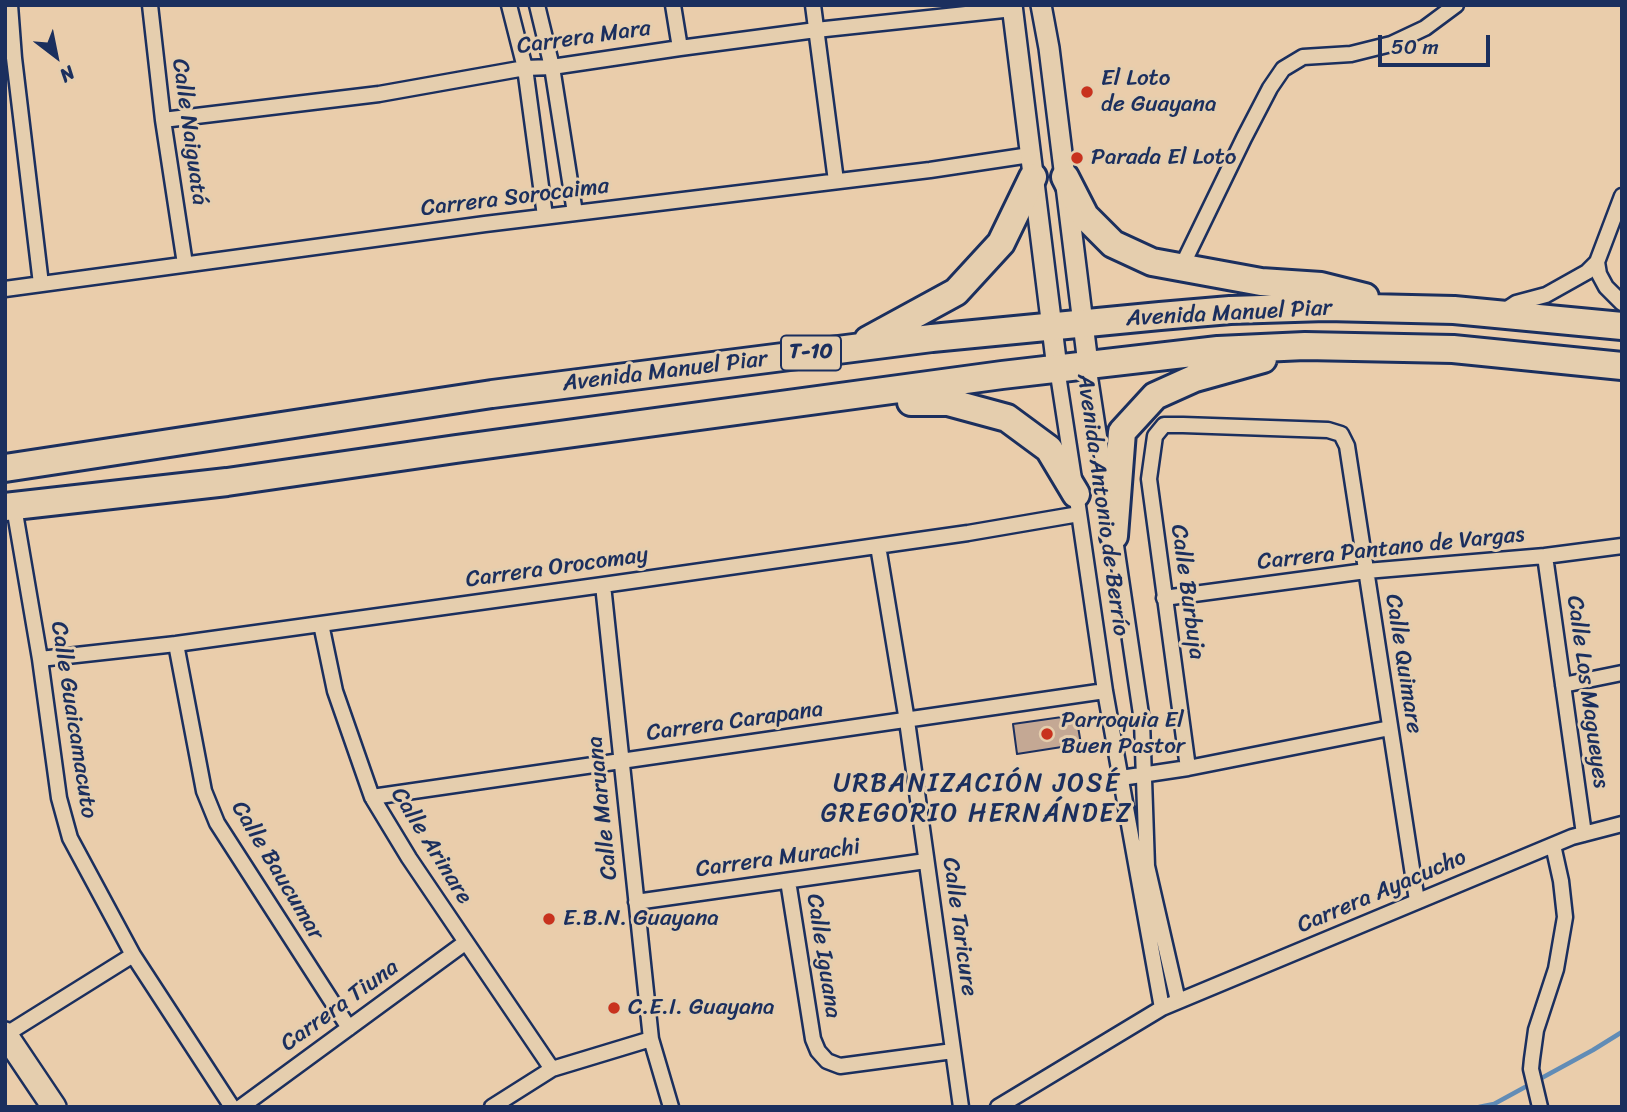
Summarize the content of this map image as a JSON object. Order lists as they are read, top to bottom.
{
  "streets": {
    "highway": ["Avenida Manuel Piar", "T-10"],
    "street": [
      "Carrera Mara",
      "Calle Naiguatá",
      "Carrera Sorocaima",
      "Avenida Antonio de Berrío",
      "Carrera Pantano de Vargas",
      "Carrera Orocomay",
      "Calle Burbuja",
      "Calle Quimare",
      "Calle Los Magueyes",
      "Calle Guaicamacuto",
      "Carrera Carapana",
      "Calle Maruana",
      "Calle Arinare",
      "Carrera Murachi",
      "Calle Baucumar",
      "Carrera Ayacucho",
      "Calle Taricure",
      "Calle Iguana",
      "Carrera Tiuna"
    ]
  },
  "crossings": [
    ["Carrera Mara", "Calle Naiguatá"],
    ["Carrera Mara", "Avenida Antonio de Berrío"],
    ["Calle Naiguatá", "Carrera Sorocaima"],
    ["Carrera Sorocaima", "Avenida Antonio de Berrío"],
    ["Avenida Manuel Piar", "Avenida Antonio de Berrío"],
    ["Avenida Manuel Piar", "Calle Guaicamacuto"],
    ["Avenida Antonio de Berrío", "Carrera Orocomay"],
    ["Avenida Antonio de Berrío", "Carrera Carapana"],
    ["Avenida Antonio de Berrío", "Carrera Ayacucho"],
    ["Carrera Pantano de Vargas", "Calle Burbuja"],
    ["Carrera Pantano de Vargas", "Calle Quimare"],
    ["Carrera Pantano de Vargas", "Calle Los Magueyes"],
    ["Carrera Orocomay", "Calle Guaicamacuto"],
    ["Carrera Orocomay", "Calle Maruana"],
    ["Carrera Orocomay", "Calle Arinare"],
    ["Carrera Orocomay", "Calle Baucumar"],
    ["Carrera Orocomay", "Calle Taricure"],
    ["Calle Burbuja", "Calle Quimare"],
    ["Calle Quimare", "Carrera Ayacucho"],
    ["Calle Los Magueyes", "Carrera Ayacucho"],
    ["Carrera Carapana", "Calle Maruana"],
    ["Carrera Carapana", "Calle Arinare"],
    ["Carrera Carapana", "Calle Taricure"],
    ["Calle Maruana", "Carrera Murachi"],
    ["Calle Arinare", "Carrera Tiuna"],
    ["Carrera Murachi", "Calle Taricure"],
    ["Carrera Murachi", "Calle Iguana"],
    ["Calle Baucumar", "Carrera Tiuna"],
    ["Calle Taricure", "Calle Iguana"]
  ],
  "districts": ["URBANIZACIÓN JOSÉ GREGORIO HERNÁNDEZ"],
  "places": [
    "El Loto de Guayana",
    "Parada El Loto",
    "Parroquia El Buen Pastor",
    "E.B.N. Guayana",
    "C.E.I. Guayana"
  ],
  "scale_bar": "50 m",
  "north": "bottom right"
}
